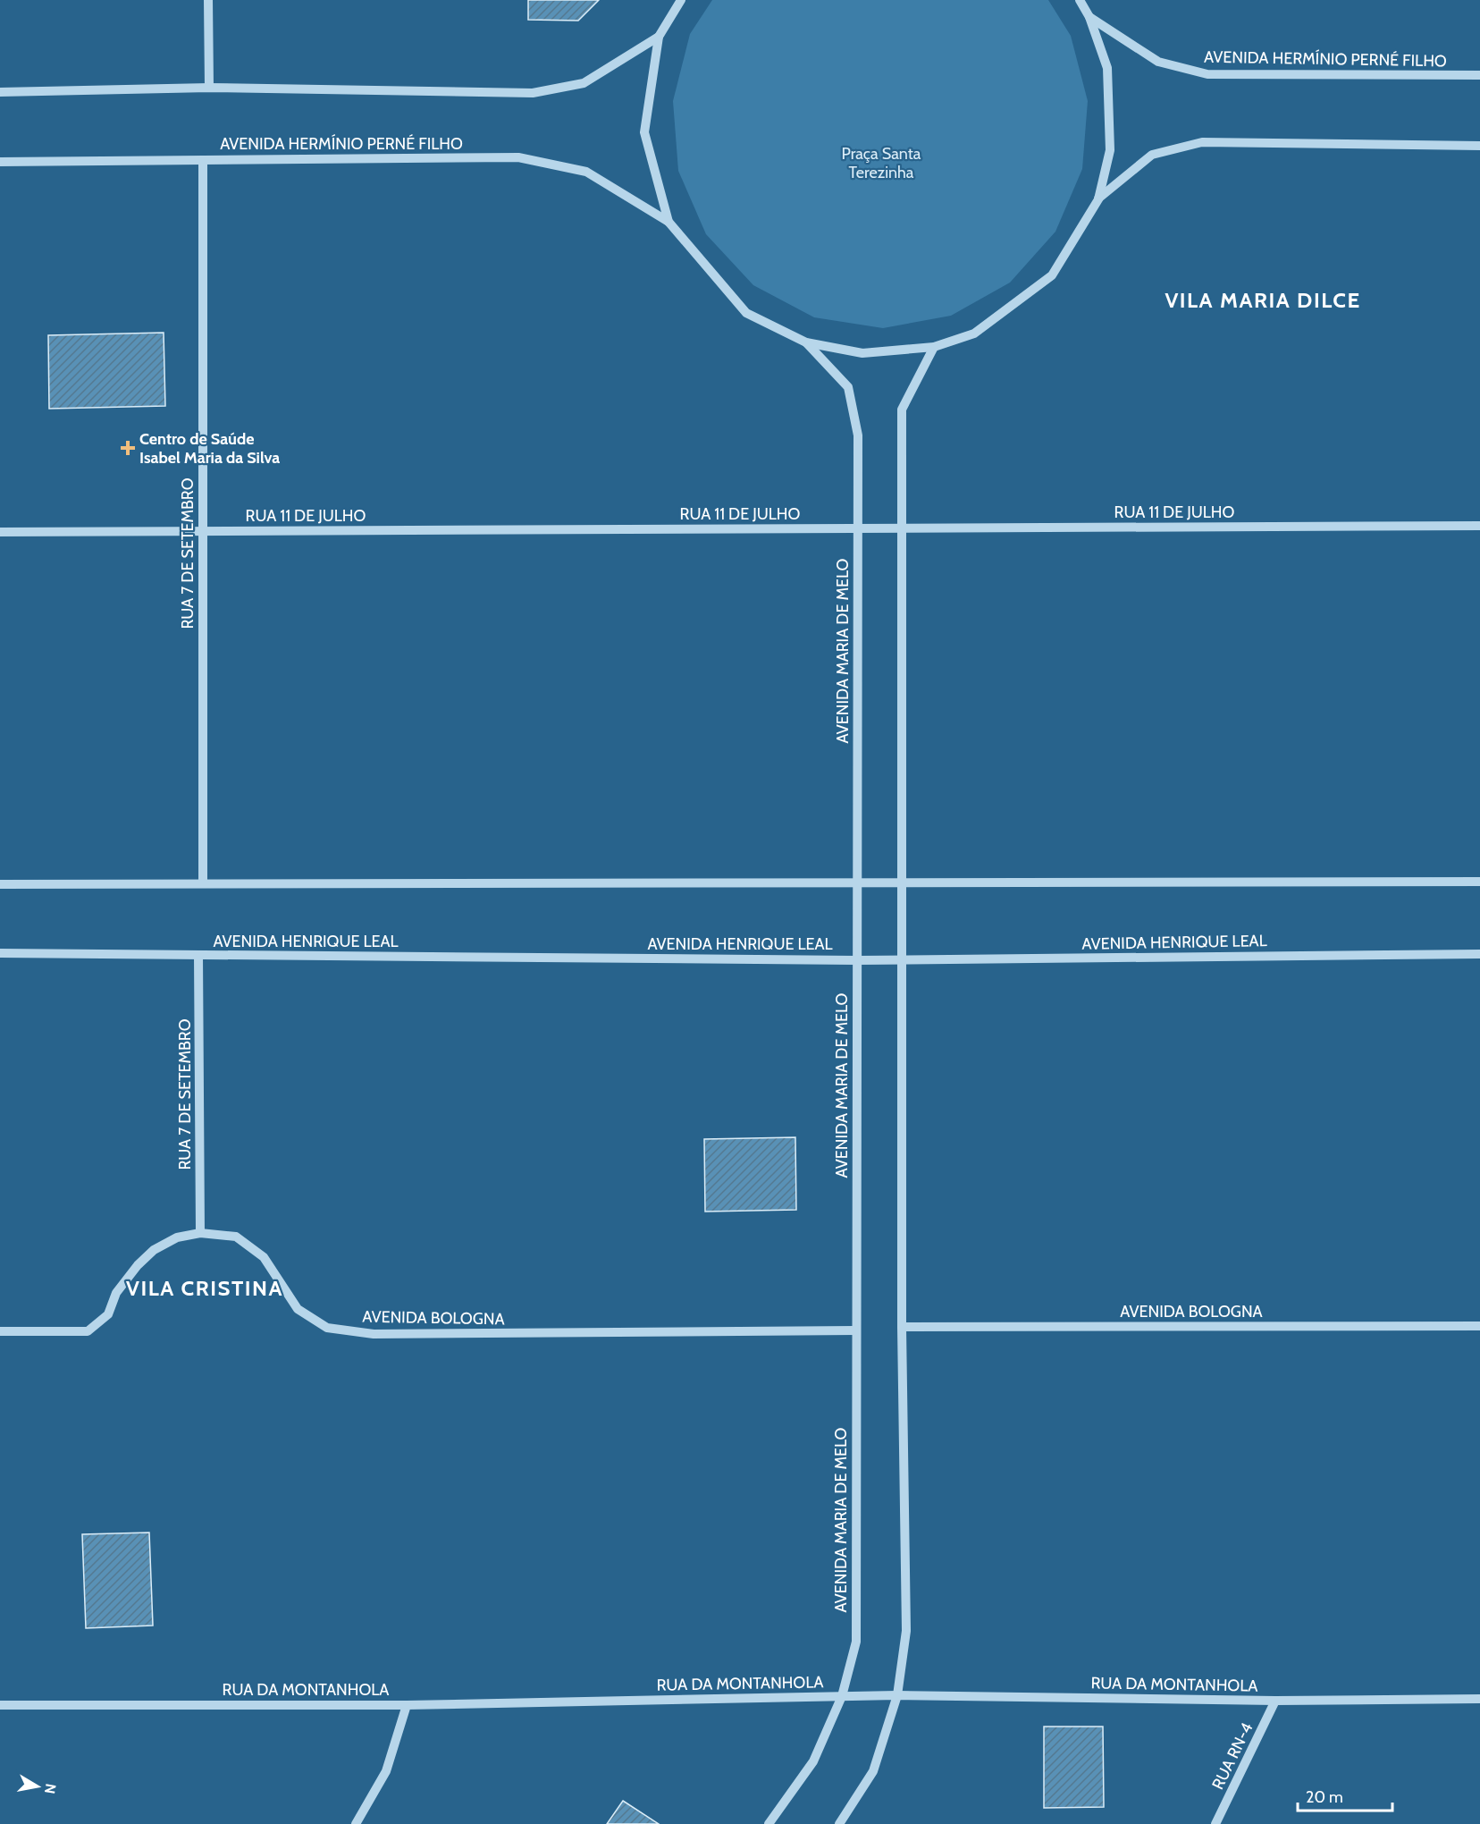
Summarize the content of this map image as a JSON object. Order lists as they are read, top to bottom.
{
  "streets": {
    "street": [
      "AVENIDA HERMÍNIO PERNÉ FILHO",
      "RUA 11 DE JULHO",
      "RUA 7 DE SETEMBRO",
      "AVENIDA MARIA DE MELO",
      "AVENIDA HENRIQUE LEAL",
      "AVENIDA BOLOGNA",
      "RUA DA MONTANHOLA",
      "RUA RN-4"
    ]
  },
  "crossings": [
    ["AVENIDA HERMÍNIO PERNÉ FILHO", "RUA 7 DE SETEMBRO"],
    ["RUA 11 DE JULHO", "RUA 7 DE SETEMBRO"],
    ["RUA 11 DE JULHO", "AVENIDA MARIA DE MELO"],
    ["RUA 7 DE SETEMBRO", "AVENIDA HENRIQUE LEAL"],
    ["RUA 7 DE SETEMBRO", "AVENIDA BOLOGNA"],
    ["AVENIDA MARIA DE MELO", "AVENIDA HENRIQUE LEAL"],
    ["AVENIDA MARIA DE MELO", "AVENIDA BOLOGNA"],
    ["AVENIDA MARIA DE MELO", "RUA DA MONTANHOLA"],
    ["RUA DA MONTANHOLA", "RUA RN-4"]
  ],
  "districts": ["VILA MARIA DILCE", "VILA CRISTINA"],
  "parks": ["Praça Santa Terezinha"],
  "places": {
    "health": ["Centro de Saúde Isabel Maria da Silva"]
  },
  "scale_bar": "20 m",
  "north": "right"
}
